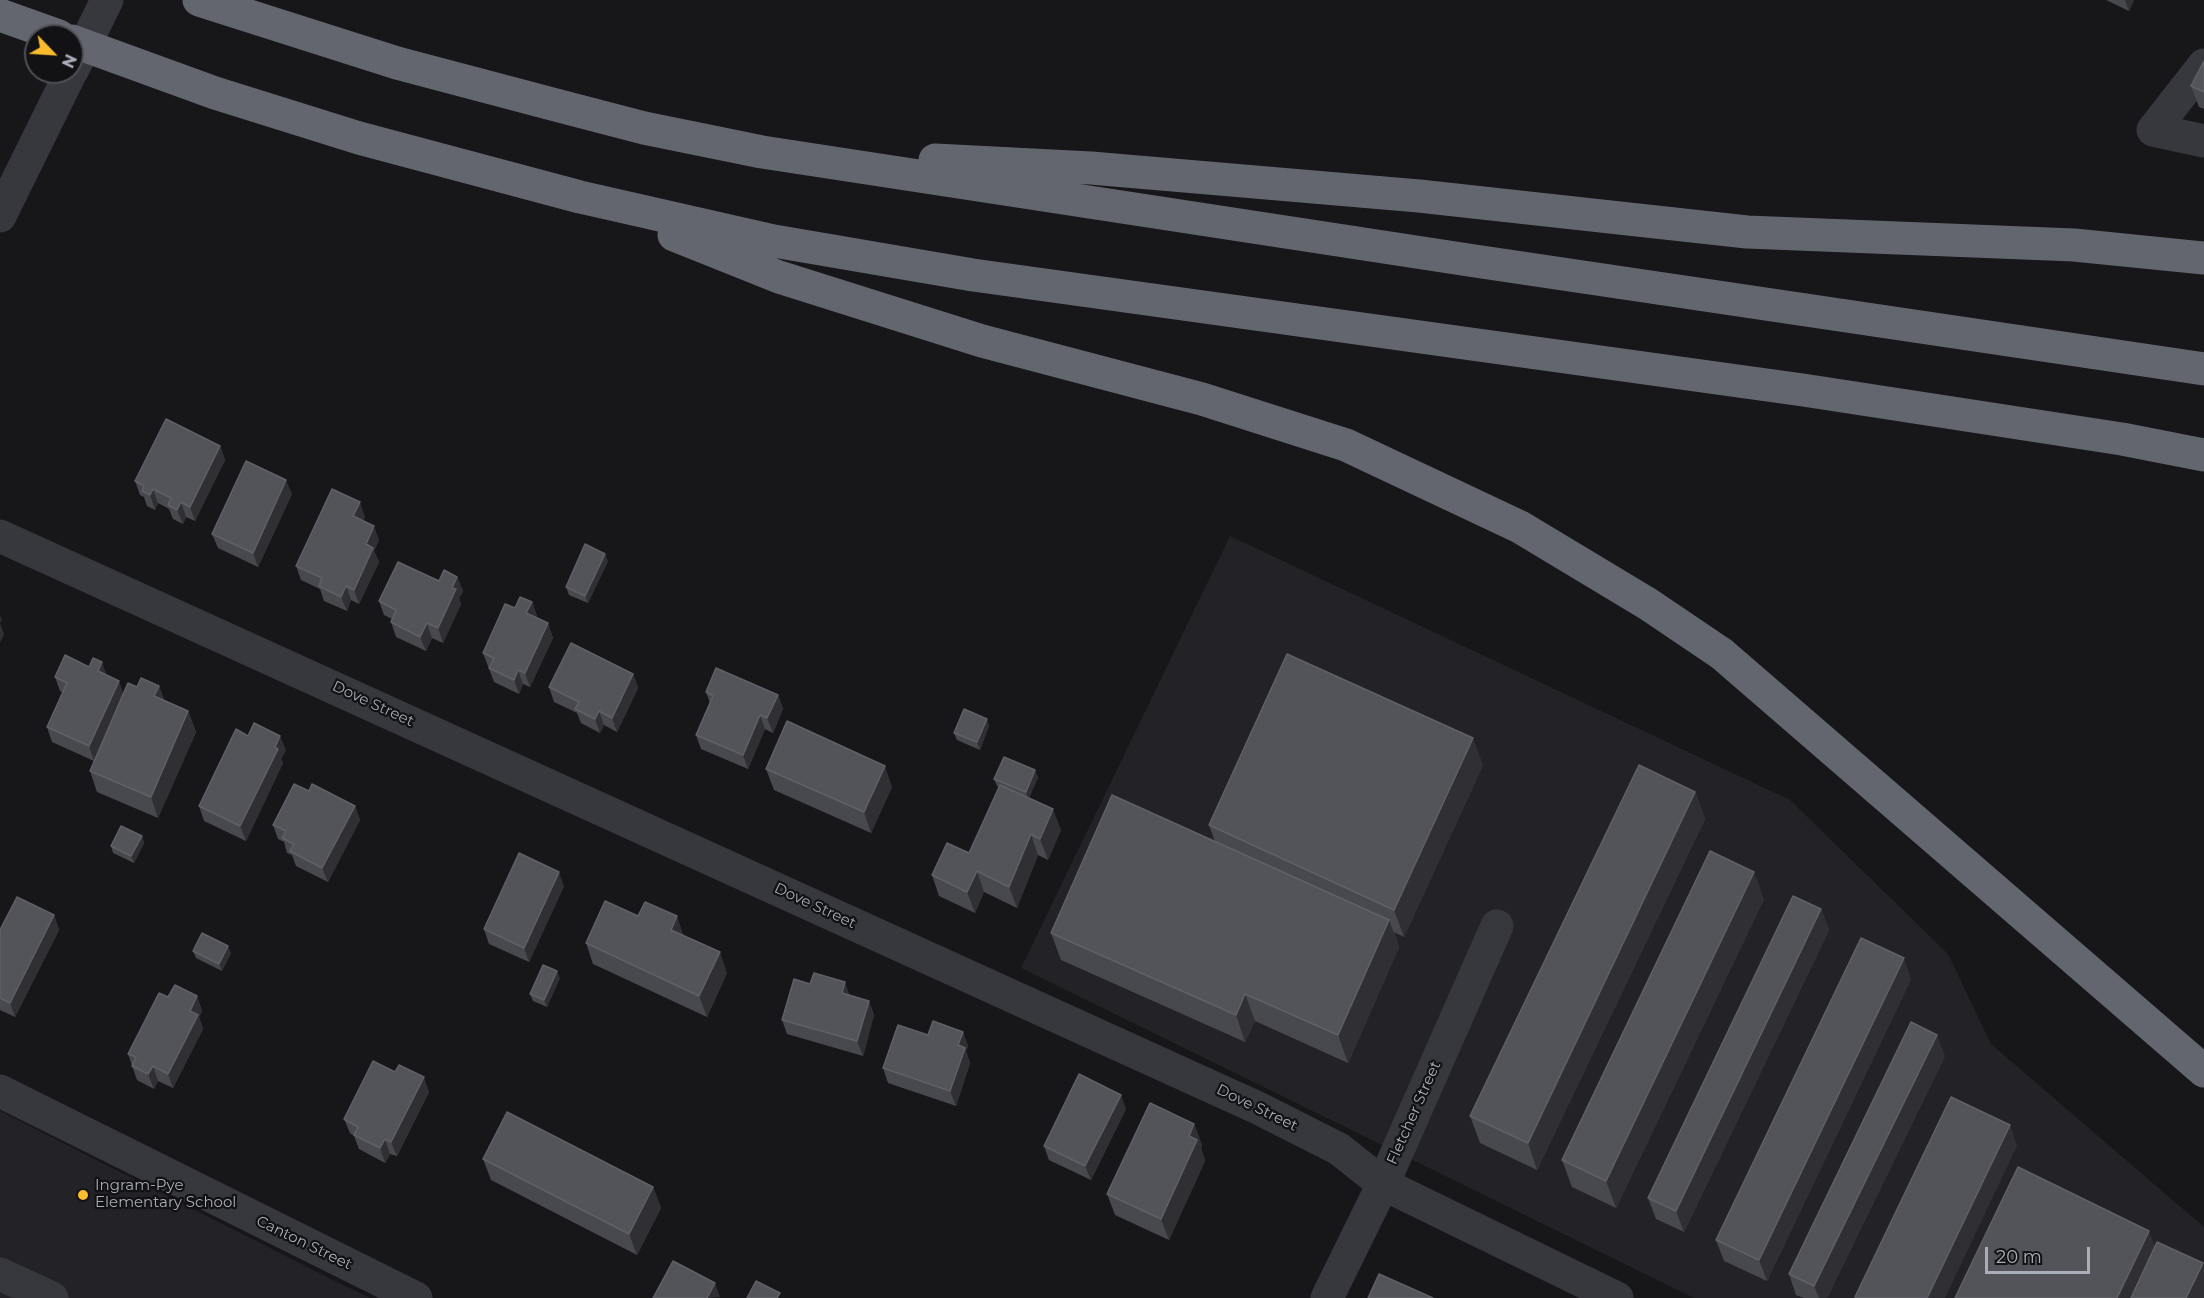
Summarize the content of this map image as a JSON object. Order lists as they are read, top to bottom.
{
  "streets": {
    "street": ["Dove Street", "Fletcher Street", "Canton Street"]
  },
  "crossings": [
    ["Dove Street", "Fletcher Street"]
  ],
  "places": ["Ingram-Pye Elementary School"],
  "scale_bar": "20 m",
  "north": "bottom right"
}
